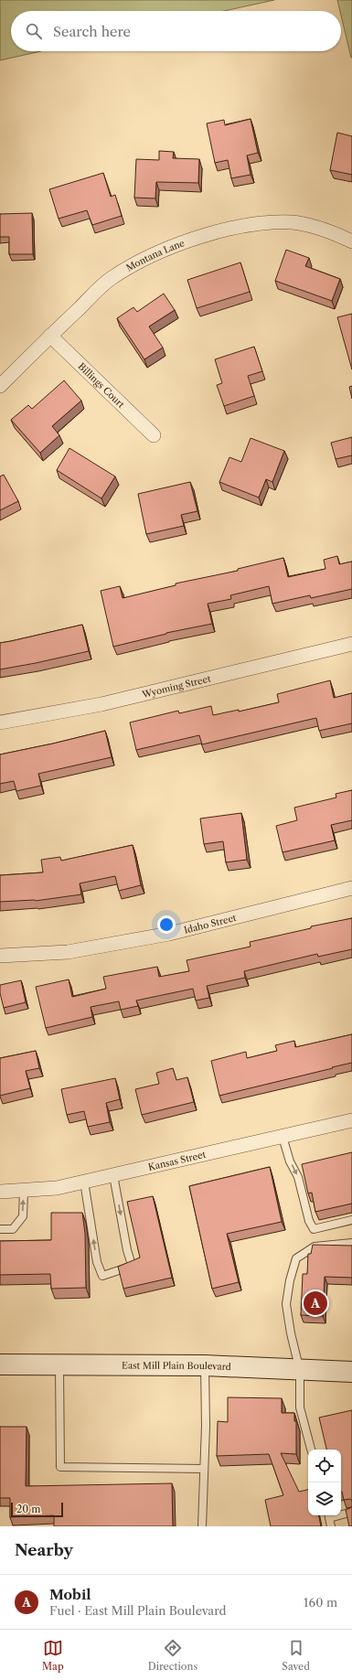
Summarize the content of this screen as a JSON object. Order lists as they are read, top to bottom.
{
  "streets": {
    "main road": ["East Mill Plain Boulevard"],
    "street": [
      "Montana Lane",
      "Billings Court",
      "Wyoming Street",
      "Idaho Street",
      "Kansas Street"
    ]
  },
  "crossings": [
    ["Montana Lane", "Billings Court"]
  ],
  "scale_bar": "20 m",
  "page": {
    "search": "Search here",
    "pins": "A",
    "scale": "20 m",
    "heading": "Nearby",
    "list": [
      {
        "mark": "A",
        "name": "Mobil",
        "note": "Fuel · East Mill Plain Boulevard",
        "value": "160 m"
      }
    ],
    "nav": ["Map", "Directions", "Saved"]
  }
}
